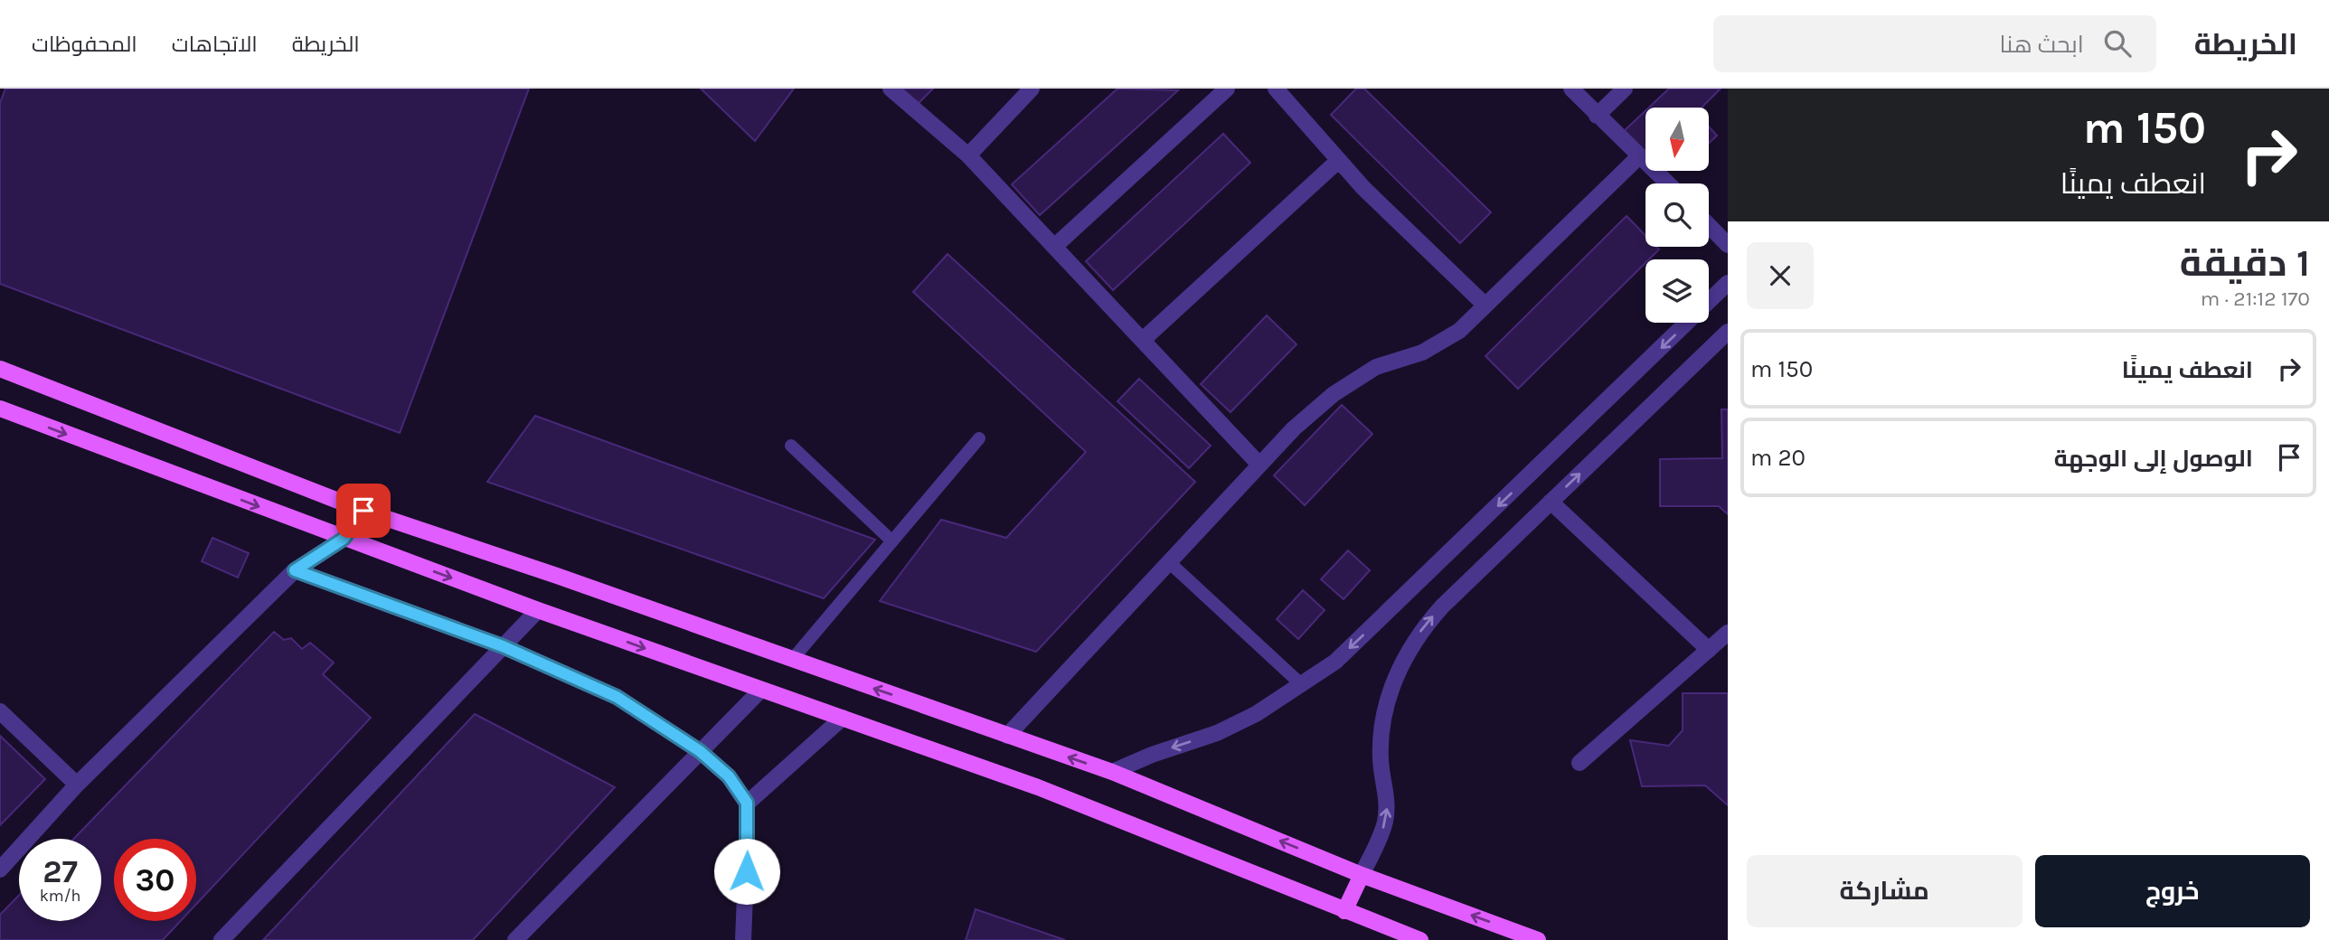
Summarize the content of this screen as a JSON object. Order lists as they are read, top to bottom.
{
  "north": "bottom",
  "page": {
    "header": "الخريطة",
    "search": "ابحث هنا",
    "nav": ["الخريطة", "الاتجاهات", "المحفوظات"],
    "turn": ["150 m", "انعطف يمينًا"],
    "heading": ["1 دقيقة", "170 m · 21:12"],
    "list": [
      {
        "name": "انعطف يمينًا",
        "value": "150 m"
      },
      {
        "name": "الوصول إلى الوجهة",
        "value": "20 m"
      }
    ],
    "speed": "27 km/h",
    "limit": "30",
    "buttons": ["خروج", "مشاركة"]
  }
}
